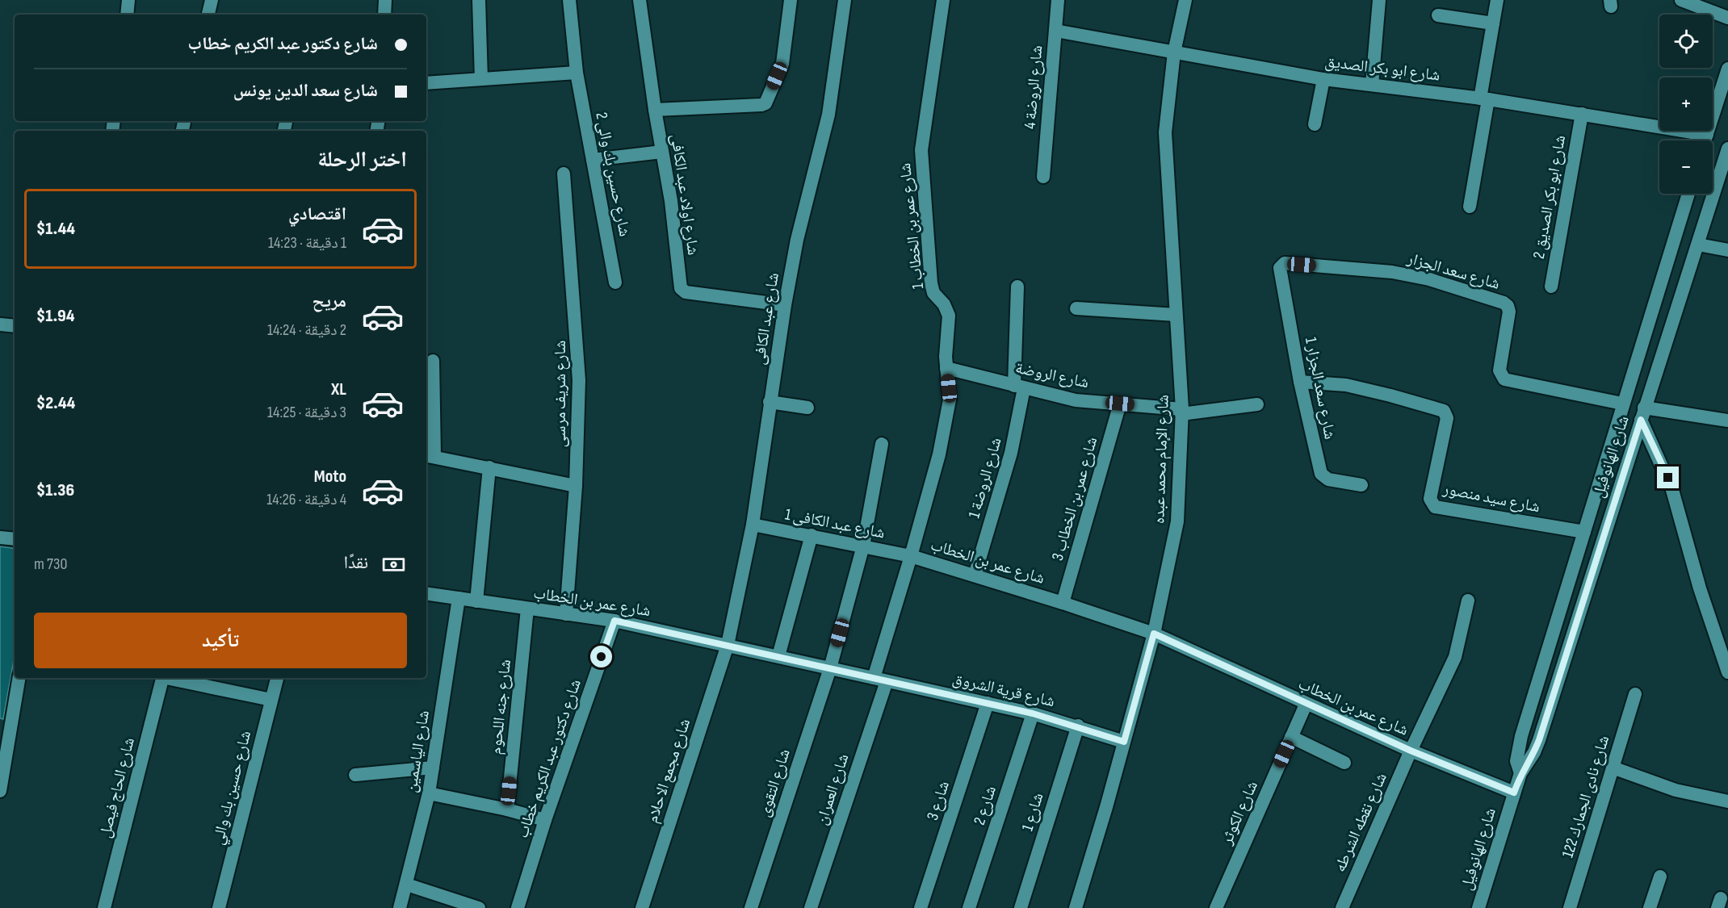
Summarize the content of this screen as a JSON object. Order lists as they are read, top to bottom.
{
  "streets": {
    "street": [
      "شارع ابو بكر الصديق",
      "شارع الروضة 4",
      "شارع حسين بك والى 2",
      "شارع اولاد عبد الكافى",
      "شارع ابو بكر الصديق 2",
      "شارع عمر بن الخطاب 1",
      "شارع سعد الجزار",
      "شارع عبد الكافى",
      "شارع الروضة",
      "شارع سعد الجزار 1",
      "شارع شريف مرسى",
      "شارع الهانوفيل",
      "شارع الإمام محمد عبده",
      "شارع الروضة 1",
      "شارع سيد منصور",
      "شارع عمر بن الخطاب 3",
      "شارع عبد الكافى 1",
      "شارع عمر بن الخطاب",
      "شارع قرية الشروق",
      "شارع جنه اللحوم",
      "شارع الياسمين",
      "شارع دكتور عبد الكريم خطاب",
      "شارع مجمع الاحلام",
      "شارع التقوى",
      "شارع الحاج فيصل",
      "شارع حسين بك والي",
      "شارع العمران",
      "شارع نادى الجمارك 122",
      "شارع 3",
      "شارع 2",
      "شارع 1",
      "شارع الكوثر",
      "شارع نقطه الشرطه"
    ]
  },
  "crossings": [
    ["شارع ابو بكر الصديق", "شارع الروضة 4"],
    ["شارع ابو بكر الصديق", "شارع ابو بكر الصديق 2"],
    ["شارع ابو بكر الصديق", "شارع الإمام محمد عبده"],
    ["شارع اولاد عبد الكافى", "شارع عبد الكافى"],
    ["شارع عمر بن الخطاب 1", "شارع الروضة"],
    ["شارع عمر بن الخطاب 1", "شارع عبد الكافى 1"],
    ["شارع عمر بن الخطاب 1", "شارع عمر بن الخطاب"],
    ["شارع سعد الجزار", "شارع سعد الجزار 1"],
    ["شارع سعد الجزار", "شارع الهانوفيل"],
    ["شارع عبد الكافى", "شارع عبد الكافى 1"],
    ["شارع عبد الكافى", "شارع عمر بن الخطاب"],
    ["شارع عبد الكافى", "شارع مجمع الاحلام"],
    ["شارع الروضة", "شارع الإمام محمد عبده"],
    ["شارع الروضة", "شارع الروضة 1"],
    ["شارع الروضة", "شارع عمر بن الخطاب 3"],
    ["شارع سعد الجزار 1", "شارع سيد منصور"],
    ["شارع شريف مرسى", "شارع عمر بن الخطاب"],
    ["شارع الهانوفيل", "شارع سيد منصور"],
    ["شارع الهانوفيل", "شارع عمر بن الخطاب"],
    ["شارع الإمام محمد عبده", "شارع عمر بن الخطاب"],
    ["شارع الإمام محمد عبده", "شارع قرية الشروق"],
    ["شارع الروضة 1", "شارع عمر بن الخطاب"],
    ["شارع عمر بن الخطاب 3", "شارع عمر بن الخطاب"],
    ["شارع عبد الكافى 1", "شارع عمر بن الخطاب"],
    ["شارع عبد الكافى 1", "شارع التقوى"],
    ["شارع عمر بن الخطاب", "شارع قرية الشروق"],
    ["شارع عمر بن الخطاب", "شارع جنه اللحوم"],
    ["شارع عمر بن الخطاب", "شارع الياسمين"],
    ["شارع عمر بن الخطاب", "شارع دكتور عبد الكريم خطاب"],
    ["شارع عمر بن الخطاب", "شارع مجمع الاحلام"],
    ["شارع عمر بن الخطاب", "شارع التقوى"],
    ["شارع عمر بن الخطاب", "شارع العمران"],
    ["شارع عمر بن الخطاب", "شارع الكوثر"],
    ["شارع عمر بن الخطاب", "شارع نقطه الشرطه"],
    ["شارع قرية الشروق", "شارع العمران"],
    ["شارع قرية الشروق", "شارع 3"],
    ["شارع قرية الشروق", "شارع 2"],
    ["شارع قرية الشروق", "شارع 1"]
  ],
  "page": {
    "map_buttons": ["+", "−"],
    "banner": ["شارع دكتور عبد الكريم خطاب", "شارع سعد الدين يونس"],
    "heading": "اختر الرحلة",
    "list": [
      {
        "name": "اقتصادي",
        "note": "1 دقيقة · 14:23",
        "value": "$1.44"
      },
      {
        "name": "مريح",
        "note": "2 دقيقة · 14:24",
        "value": "$1.94"
      },
      {
        "name": "XL",
        "note": "3 دقيقة · 14:25",
        "value": "$2.44"
      },
      {
        "name": "Moto",
        "note": "4 دقيقة · 14:26",
        "value": "$1.36"
      }
    ],
    "pay": ["نقدًا", "730 m"],
    "buttons": "تأكيد"
  }
}
